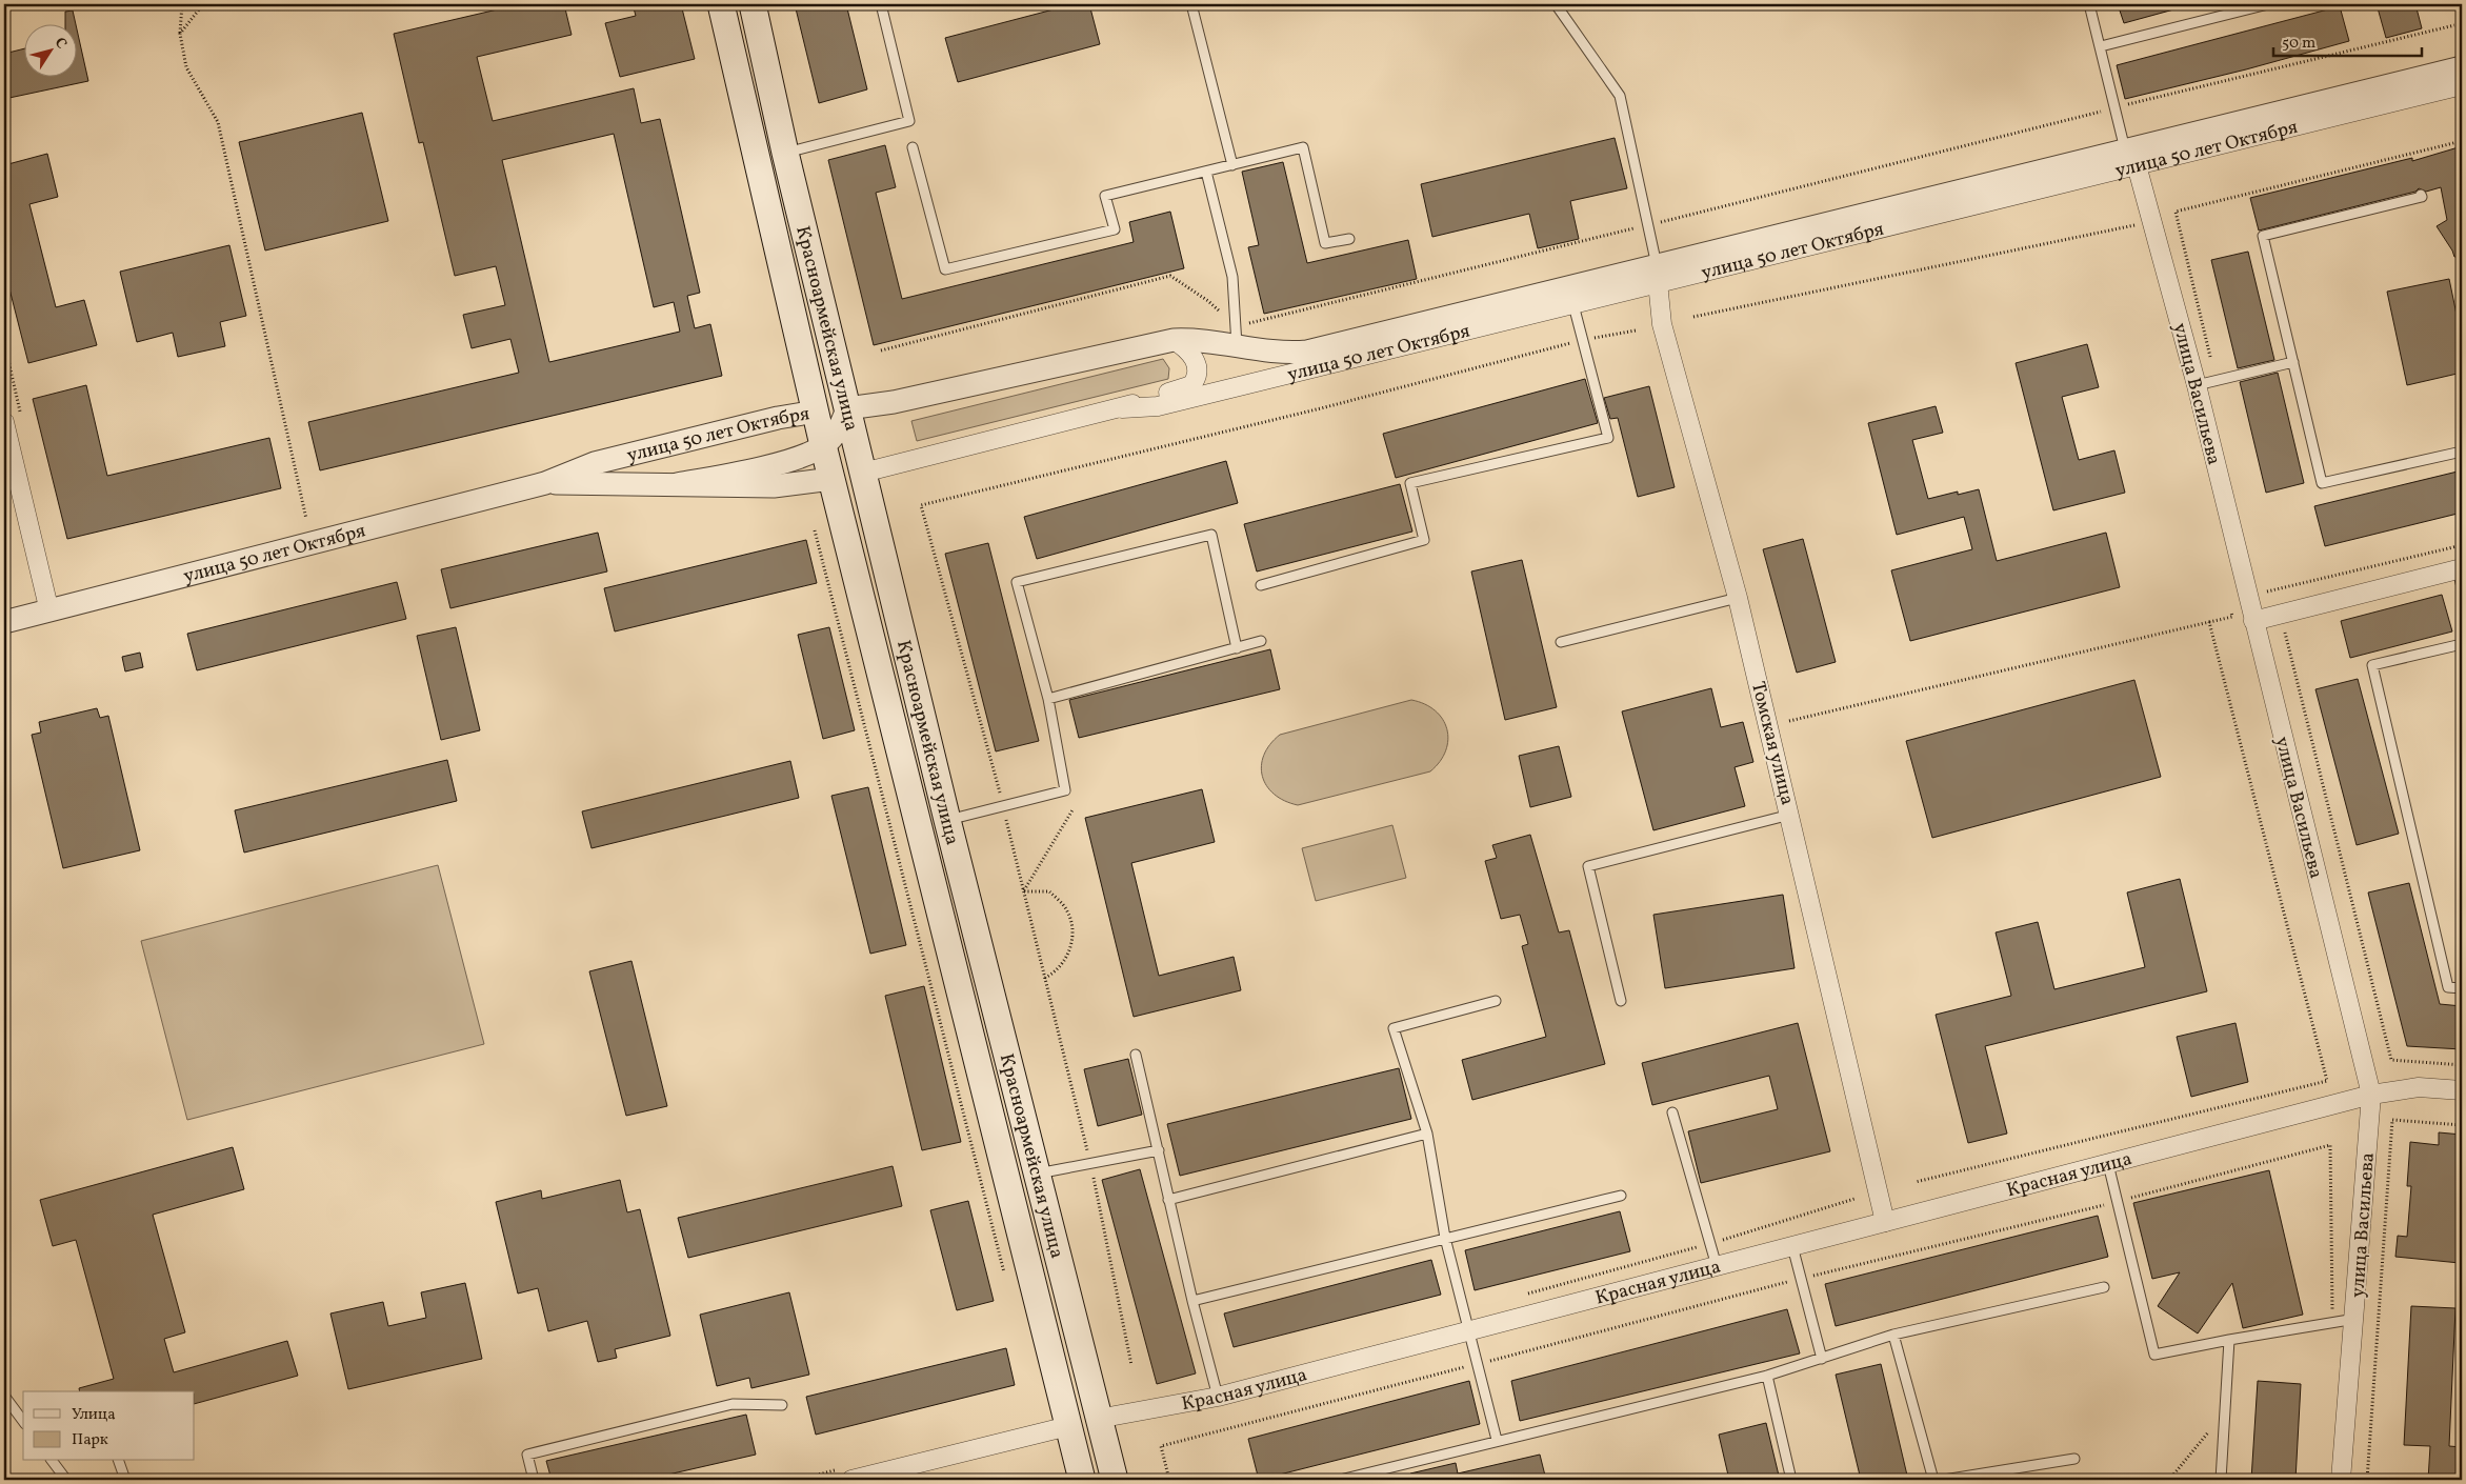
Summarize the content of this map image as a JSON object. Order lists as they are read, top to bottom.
{
  "streets": {
    "main road": ["улица 50 лет Октября", "Красноармейская улица", "Красная улица"],
    "street": ["улица Васильева", "Томская улица"]
  },
  "crossings": [
    ["улица 50 лет Октября", "Красноармейская улица"],
    ["улица 50 лет Октября", "улица Васильева"],
    ["улица 50 лет Октября", "Томская улица"],
    ["Красноармейская улица", "Красная улица"],
    ["улица Васильева", "Красная улица"],
    ["Томская улица", "Красная улица"]
  ],
  "legend": ["Улица", "Парк"],
  "scale_bar": "50 m",
  "north": "top right"
}
